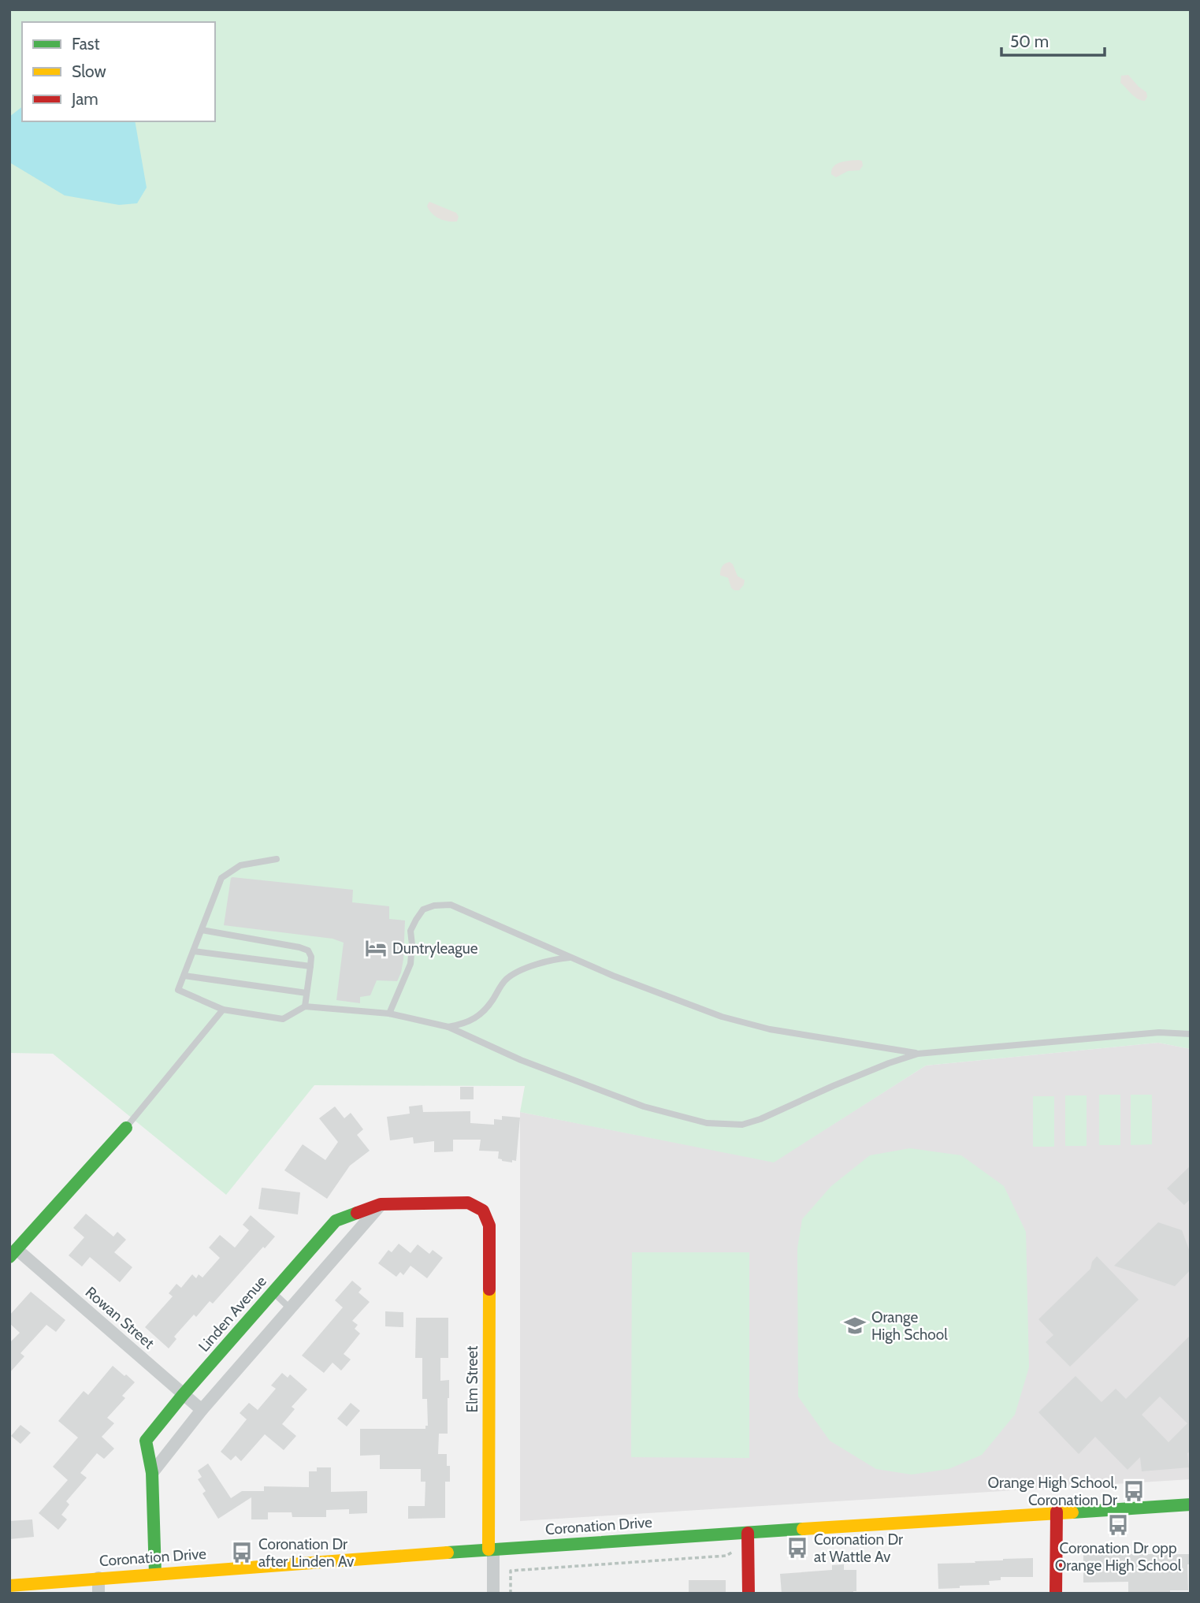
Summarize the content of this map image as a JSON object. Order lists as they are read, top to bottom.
{
  "streets": {
    "street": [
      "Linden Avenue",
      "Rowan Street",
      "Elm Street",
      "Coronation Drive"
    ]
  },
  "crossings": [
    ["Linden Avenue", "Rowan Street"],
    ["Linden Avenue", "Elm Street"],
    ["Linden Avenue", "Coronation Drive"],
    ["Elm Street", "Coronation Drive"]
  ],
  "places": {
    "hotel": ["Duntryleague"],
    "school or university": ["Orange High School"],
    "bus stop": [
      "Orange High School, Coronation Dr",
      "Coronation Dr opp Orange High School",
      "Coronation Dr at Wattle Av",
      "Coronation Dr after Linden Av"
    ]
  },
  "legend": ["Fast", "Slow", "Jam"],
  "scale_bar": "50 m"
}
